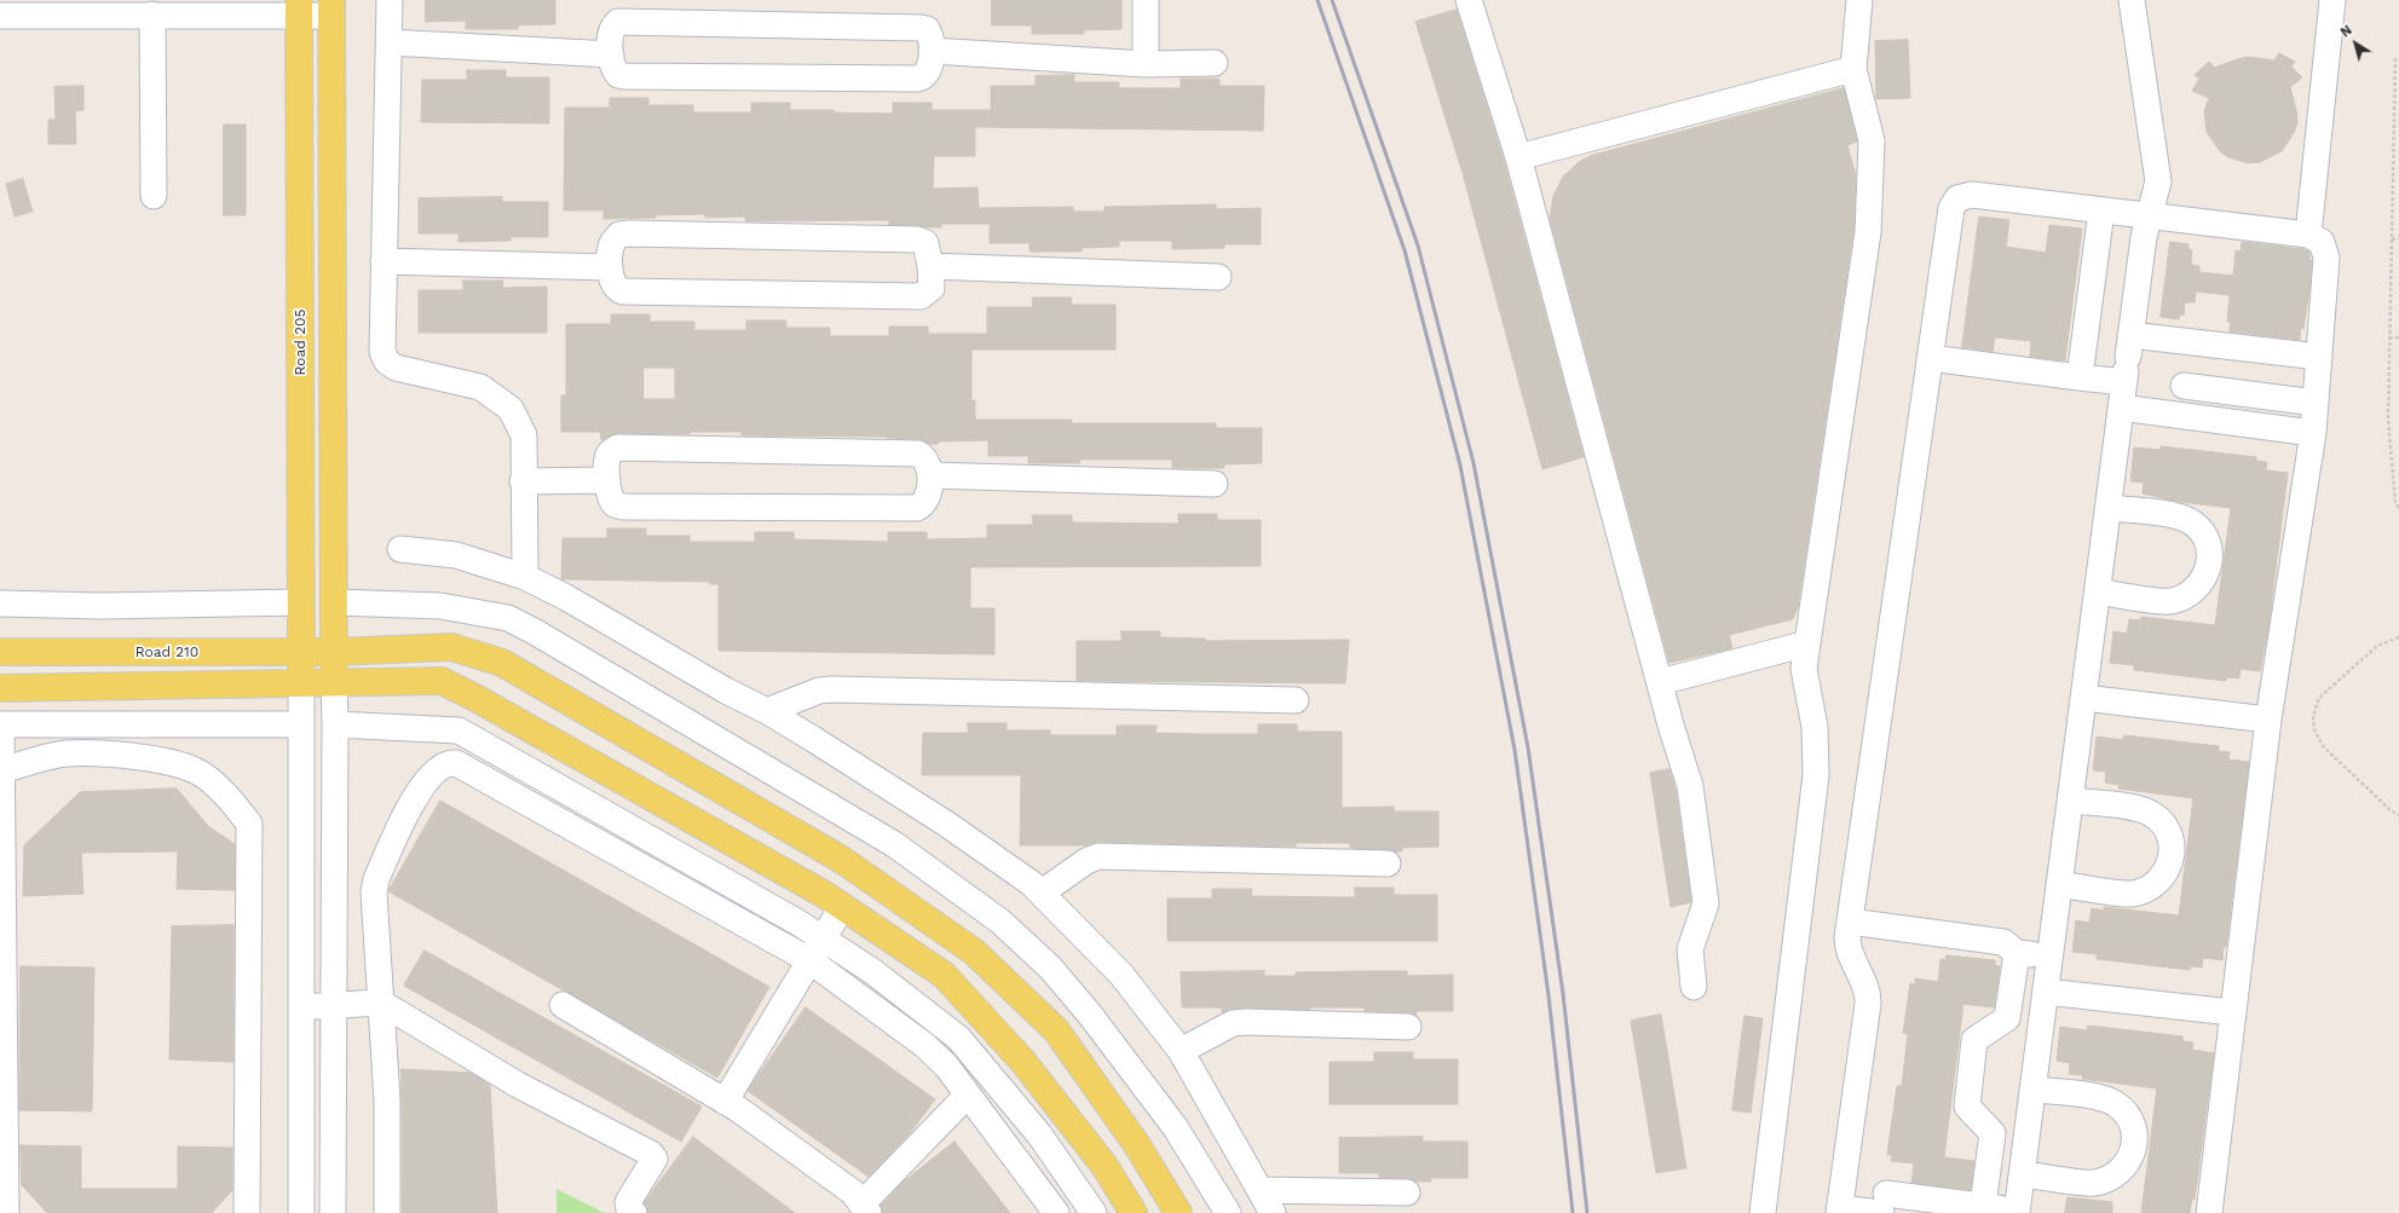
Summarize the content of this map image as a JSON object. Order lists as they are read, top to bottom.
{
  "streets": {
    "main road": ["Road 205", "Road 210"]
  },
  "crossings": [
    ["Road 205", "Road 210"]
  ],
  "north": "top left"
}
